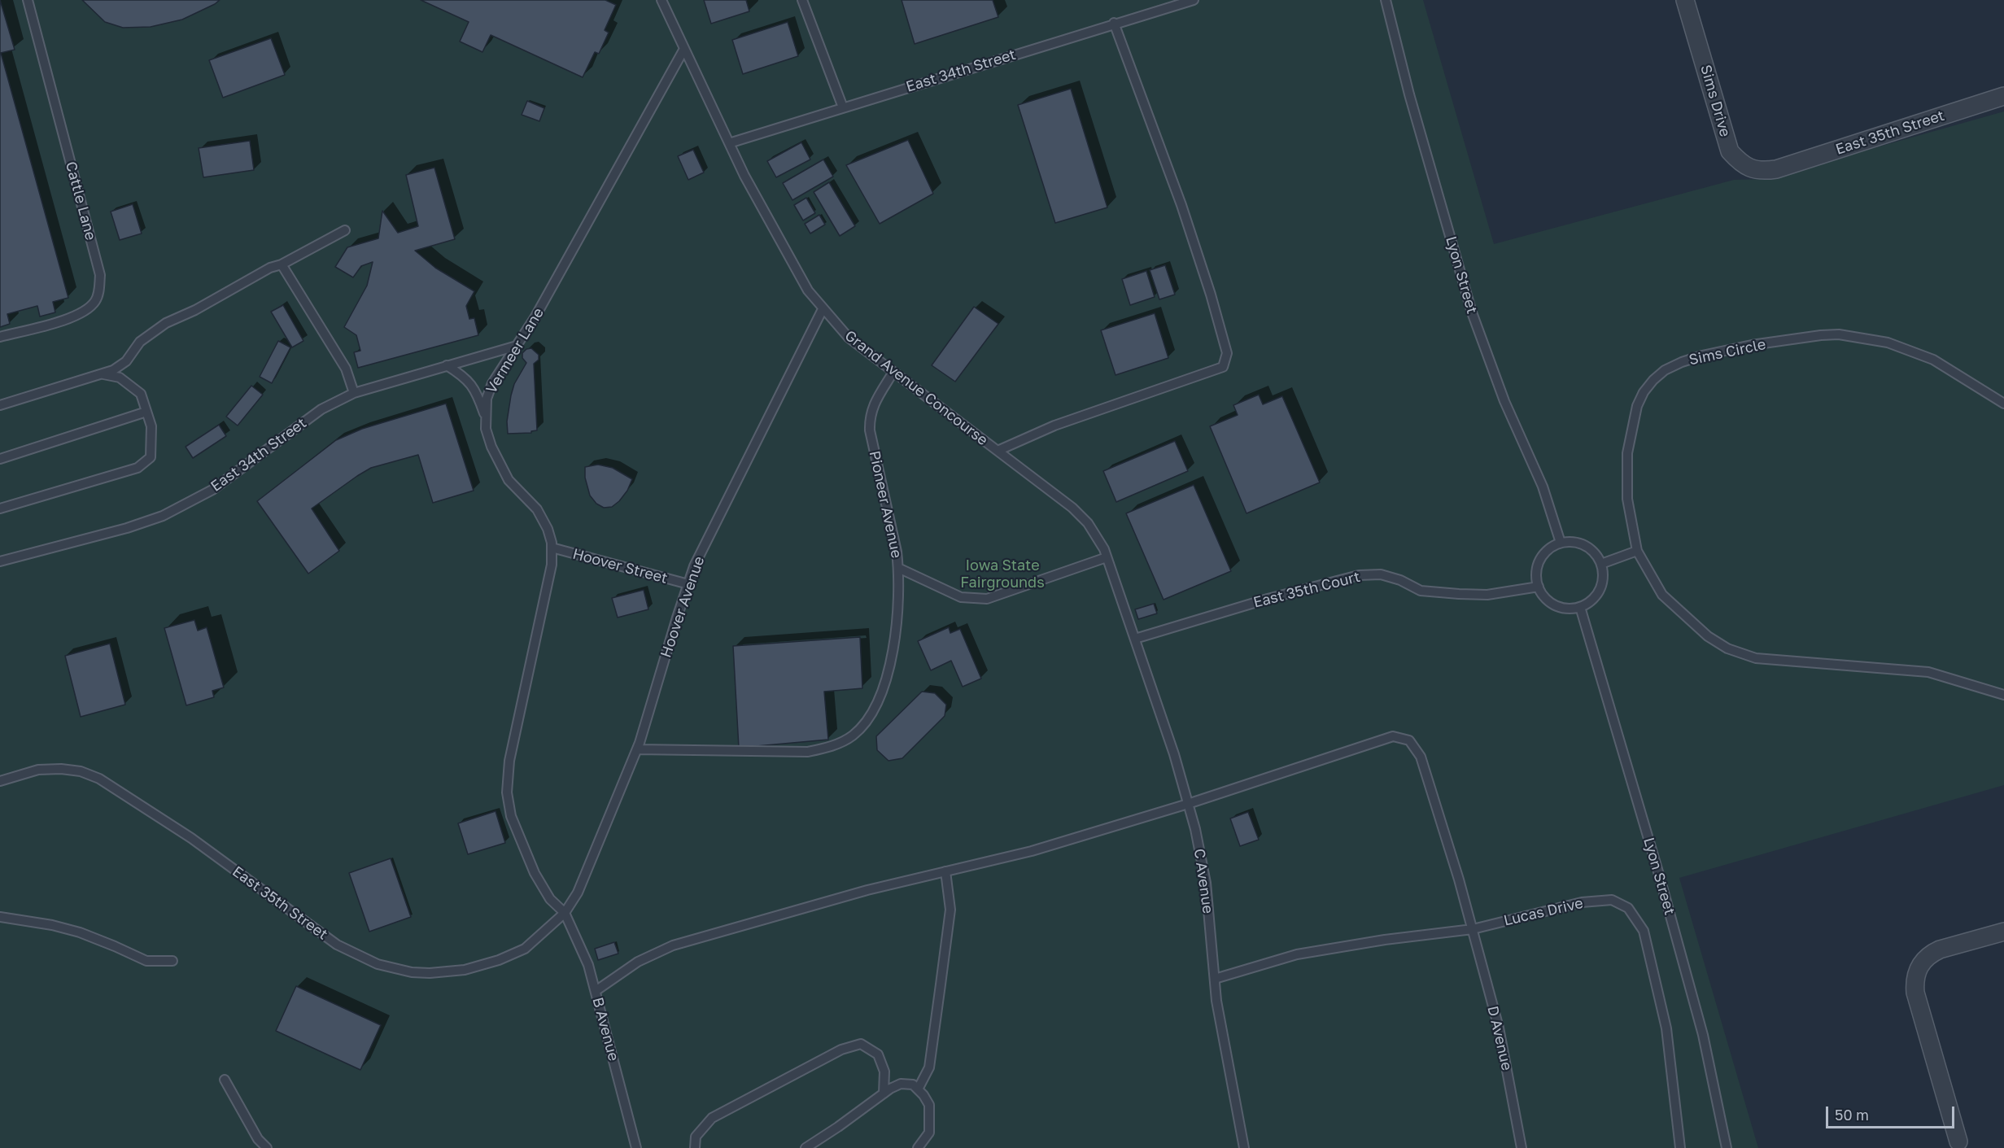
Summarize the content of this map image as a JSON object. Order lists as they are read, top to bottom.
{
  "streets": {
    "street": ["Sims Drive", "East 35th Street"],
    "lane": [
      "East 34th Street",
      "Cattle Lane",
      "Lyon Street",
      "Vermeer Lane",
      "Sims Circle",
      "Grand Avenue Concourse",
      "Pioneer Avenue",
      "Hoover Street",
      "East 35th Court",
      "Hoover Avenue",
      "C Avenue",
      "Lucas Drive",
      "B Avenue",
      "D Avenue"
    ]
  },
  "crossings": [
    ["East 34th Street", "Vermeer Lane"],
    ["East 34th Street", "Grand Avenue Concourse"],
    ["Sims Drive", "East 35th Street"],
    ["East 35th Street", "Vermeer Lane"],
    ["East 35th Street", "Hoover Avenue"],
    ["East 35th Street", "B Avenue"],
    ["Lyon Street", "East 35th Court"],
    ["Vermeer Lane", "Grand Avenue Concourse"],
    ["Vermeer Lane", "Hoover Street"],
    ["Vermeer Lane", "Hoover Avenue"],
    ["Vermeer Lane", "B Avenue"],
    ["Grand Avenue Concourse", "Pioneer Avenue"],
    ["Grand Avenue Concourse", "Hoover Avenue"],
    ["Grand Avenue Concourse", "C Avenue"],
    ["Pioneer Avenue", "Hoover Avenue"],
    ["Hoover Street", "Hoover Avenue"],
    ["East 35th Court", "C Avenue"],
    ["Hoover Avenue", "B Avenue"],
    ["C Avenue", "Lucas Drive"],
    ["C Avenue", "D Avenue"],
    ["Lucas Drive", "D Avenue"],
    ["B Avenue", "D Avenue"]
  ],
  "parks": ["Iowa State Fairgrounds"],
  "scale_bar": "50 m"
}
